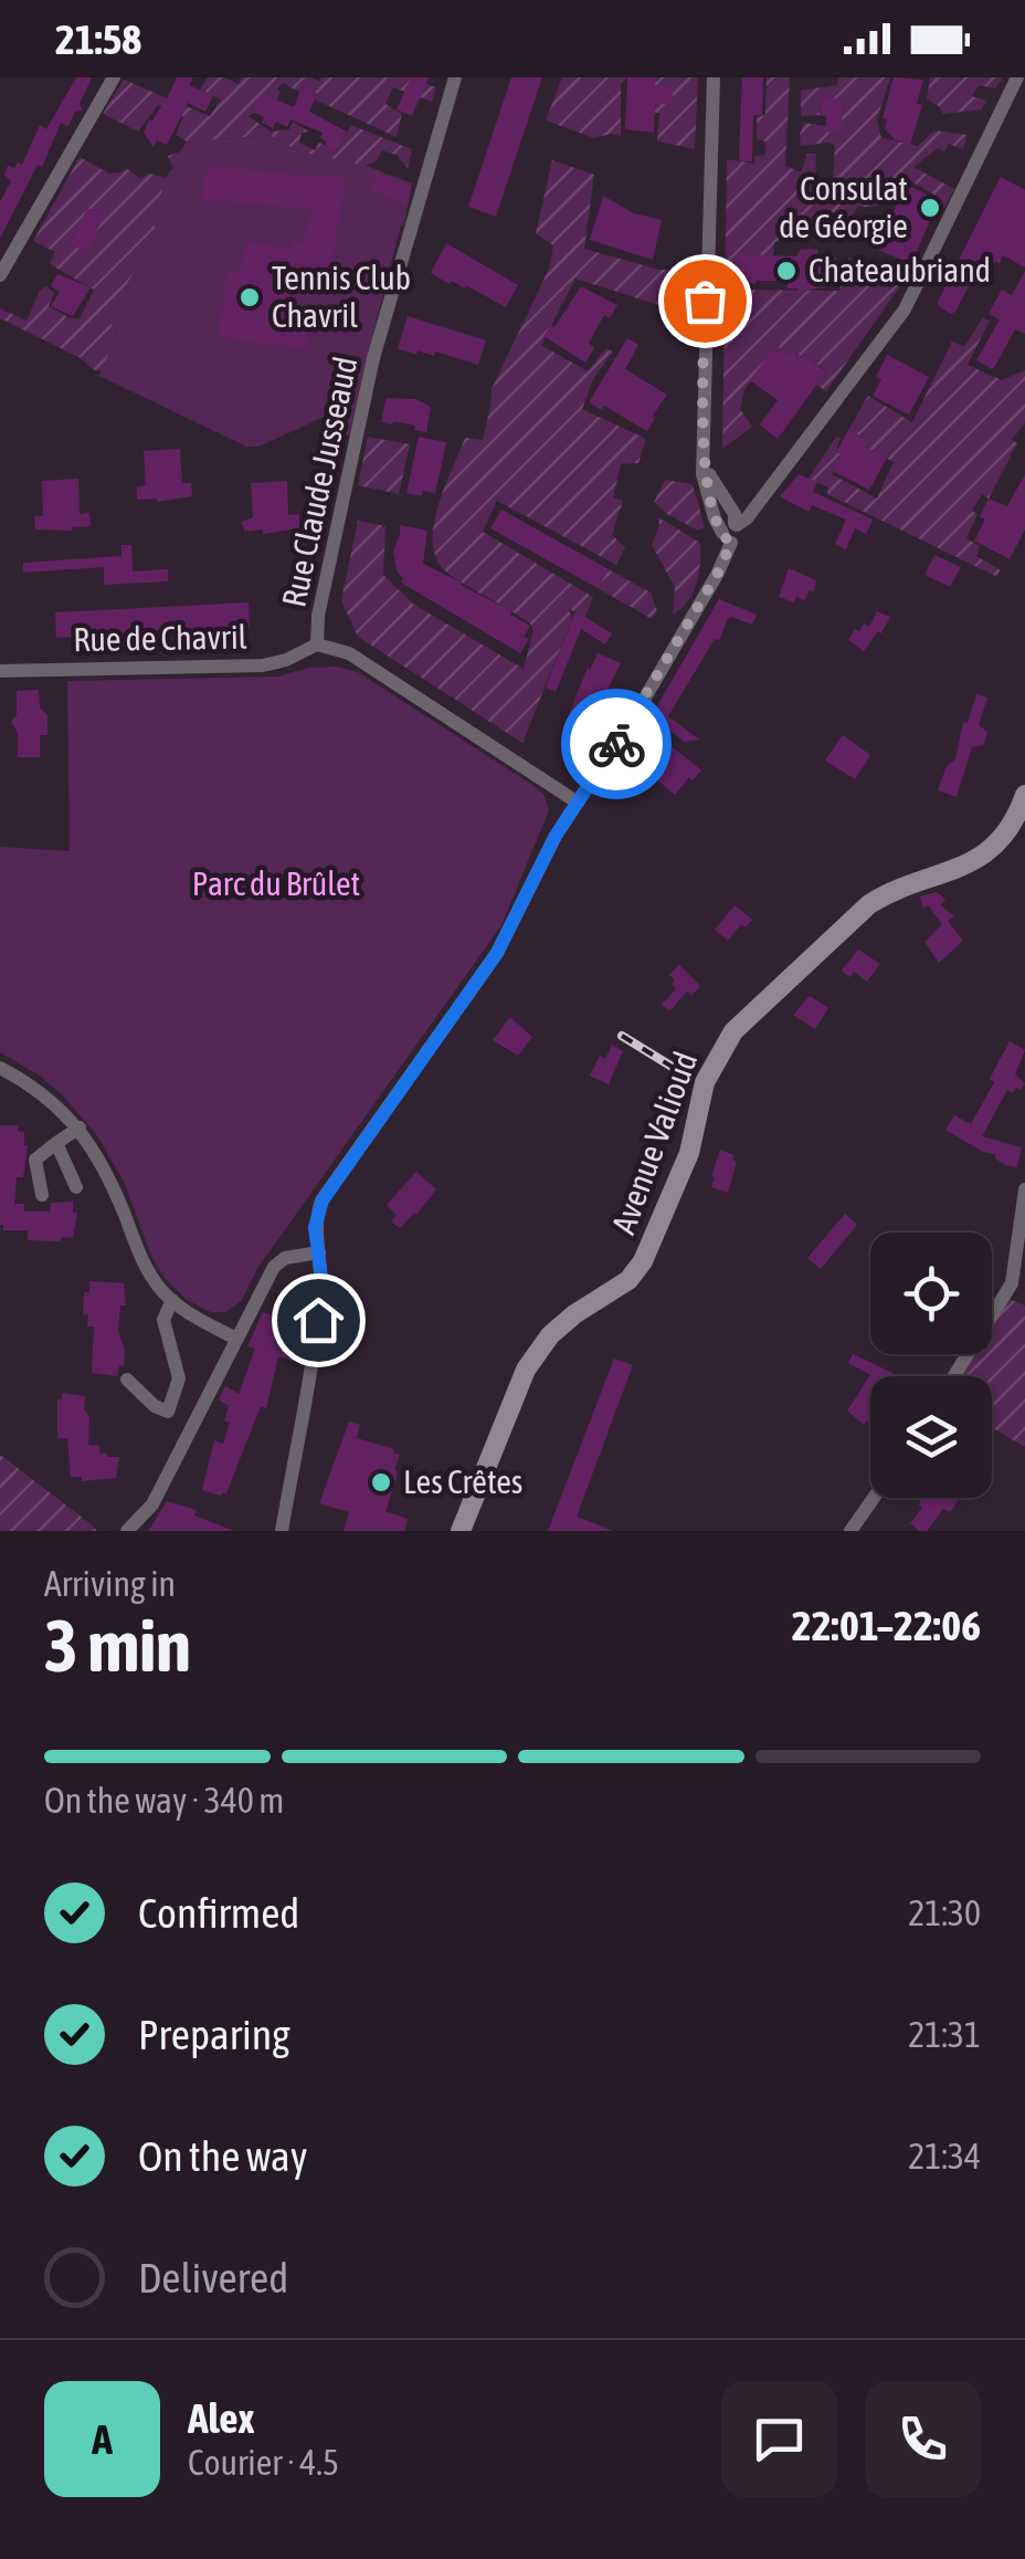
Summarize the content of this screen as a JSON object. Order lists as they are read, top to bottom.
{
  "streets": {
    "main road": ["Avenue Valioud"],
    "street": ["Rue Claude Jusseaud", "Rue de Chavril"]
  },
  "crossings": [
    ["Rue Claude Jusseaud", "Rue de Chavril"]
  ],
  "parks": ["Parc du Brûlet"],
  "places": [
    "Consulat de Géorgie",
    "Chateaubriand",
    "Tennis Club Chavril",
    "Les Crêtes"
  ],
  "page": {
    "status": "21:58",
    "heading": ["3 min", "Arriving in", "22:01–22:06"],
    "panel": ["Alex", "Courier · 4.5"],
    "bar": "On the way · 340 m",
    "list": [
      ["Confirmed", "21:30"],
      ["Preparing", "21:31"],
      ["On the way", "21:34"],
      "Delivered"
    ],
    "round": "A"
  }
}
